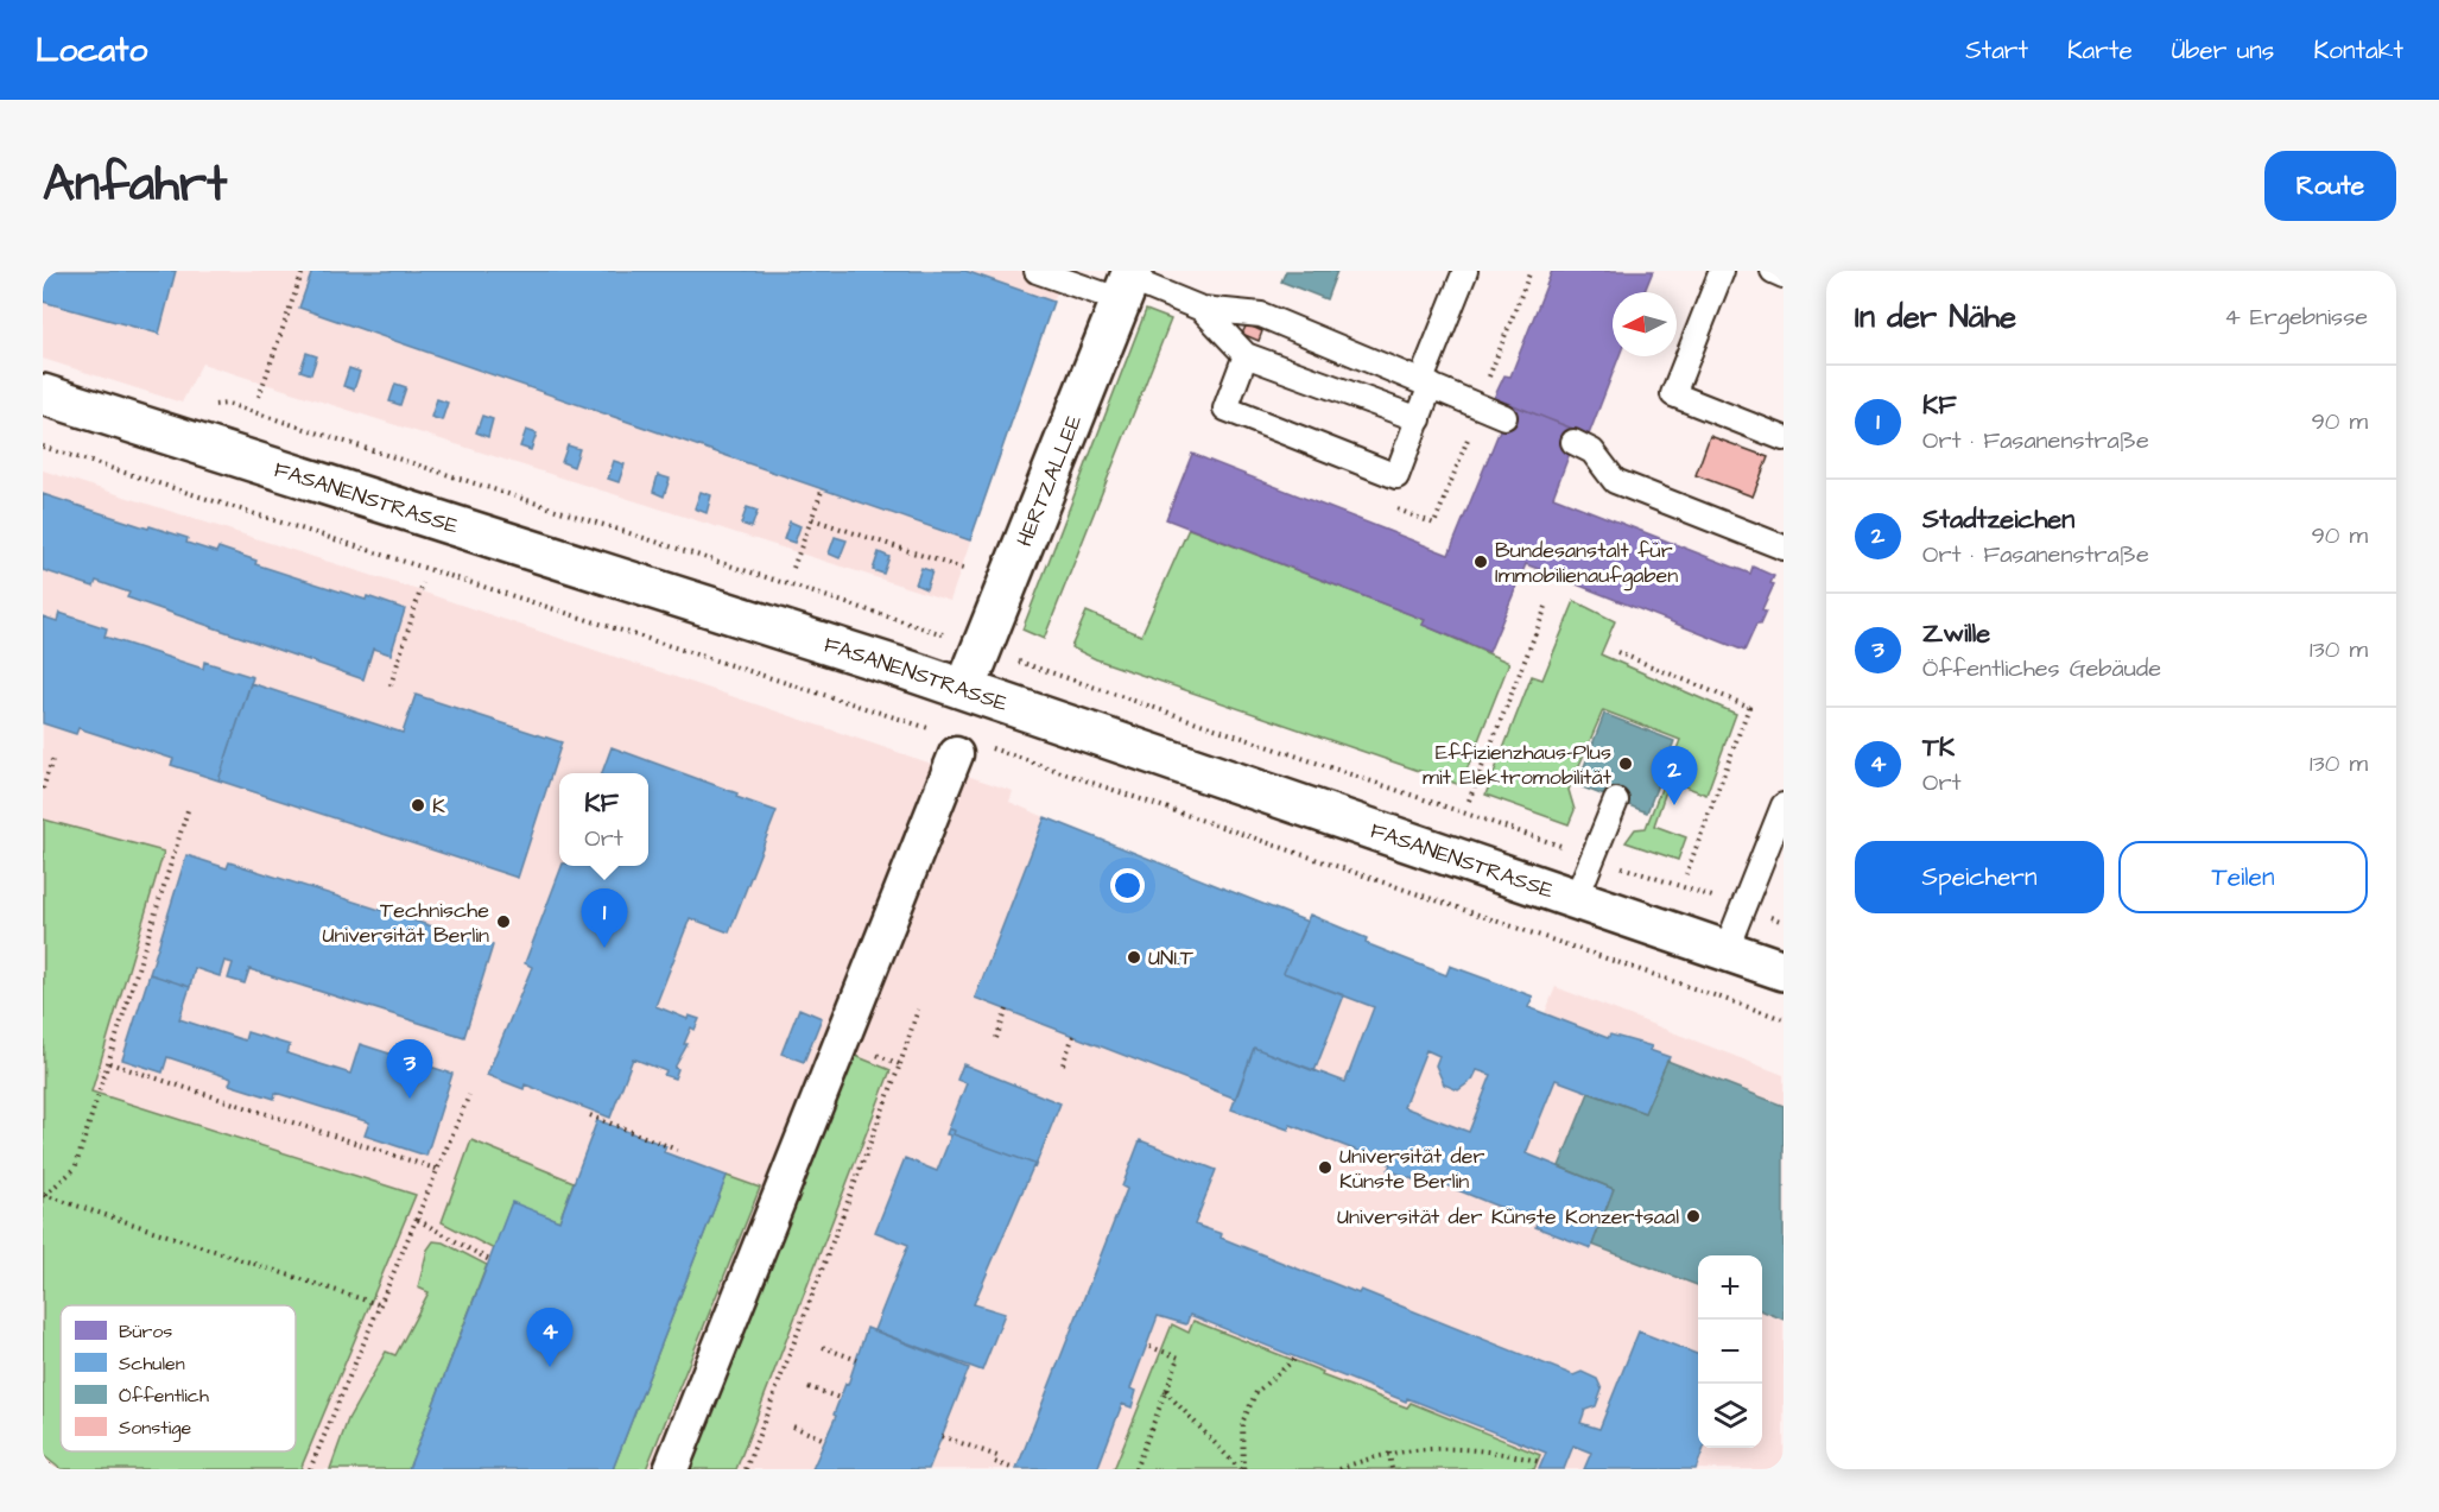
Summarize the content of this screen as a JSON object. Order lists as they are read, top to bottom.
{
  "streets": {
    "street": ["HERTZALLEE", "FASANENSTRASSE"]
  },
  "crossings": [
    ["HERTZALLEE", "FASANENSTRASSE"]
  ],
  "places": [
    "Bundesanstalt für Immobilienaufgaben",
    "Effizienzhaus-Plus mit Elektromobilität",
    "K",
    "Technische Universität Berlin",
    "UNI.T",
    "Universität der Künste Berlin",
    "Universität der Künste Konzertsaal"
  ],
  "legend": [
    "Büros",
    "Schulen",
    "Öffentlich",
    "Sonstige"
  ],
  "north": "left",
  "page": {
    "header": "Locato",
    "nav": [
      "Start",
      "Karte",
      "Über uns",
      "Kontakt"
    ],
    "title": "Anfahrt",
    "buttons": [
      "Route",
      ["Speichern", "Teilen"]
    ],
    "heading": ["In der Nähe", "4 Ergebnisse"],
    "list": [
      {
        "mark": "1",
        "name": "KF",
        "note": "Ort · Fasanenstraße",
        "value": "90 m"
      },
      {
        "mark": "2",
        "name": "Stadtzeichen",
        "note": "Ort · Fasanenstraße",
        "value": "90 m"
      },
      {
        "mark": "3",
        "name": "Zwille",
        "note": "Öffentliches Gebäude",
        "value": "130 m"
      },
      {
        "mark": "4",
        "name": "TK",
        "note": "Ort",
        "value": "130 m"
      }
    ],
    "pins": [
      "2",
      "1",
      "3",
      "4"
    ],
    "popup": ["KF", "Ort"],
    "map_buttons": ["+", "−"]
  }
}
